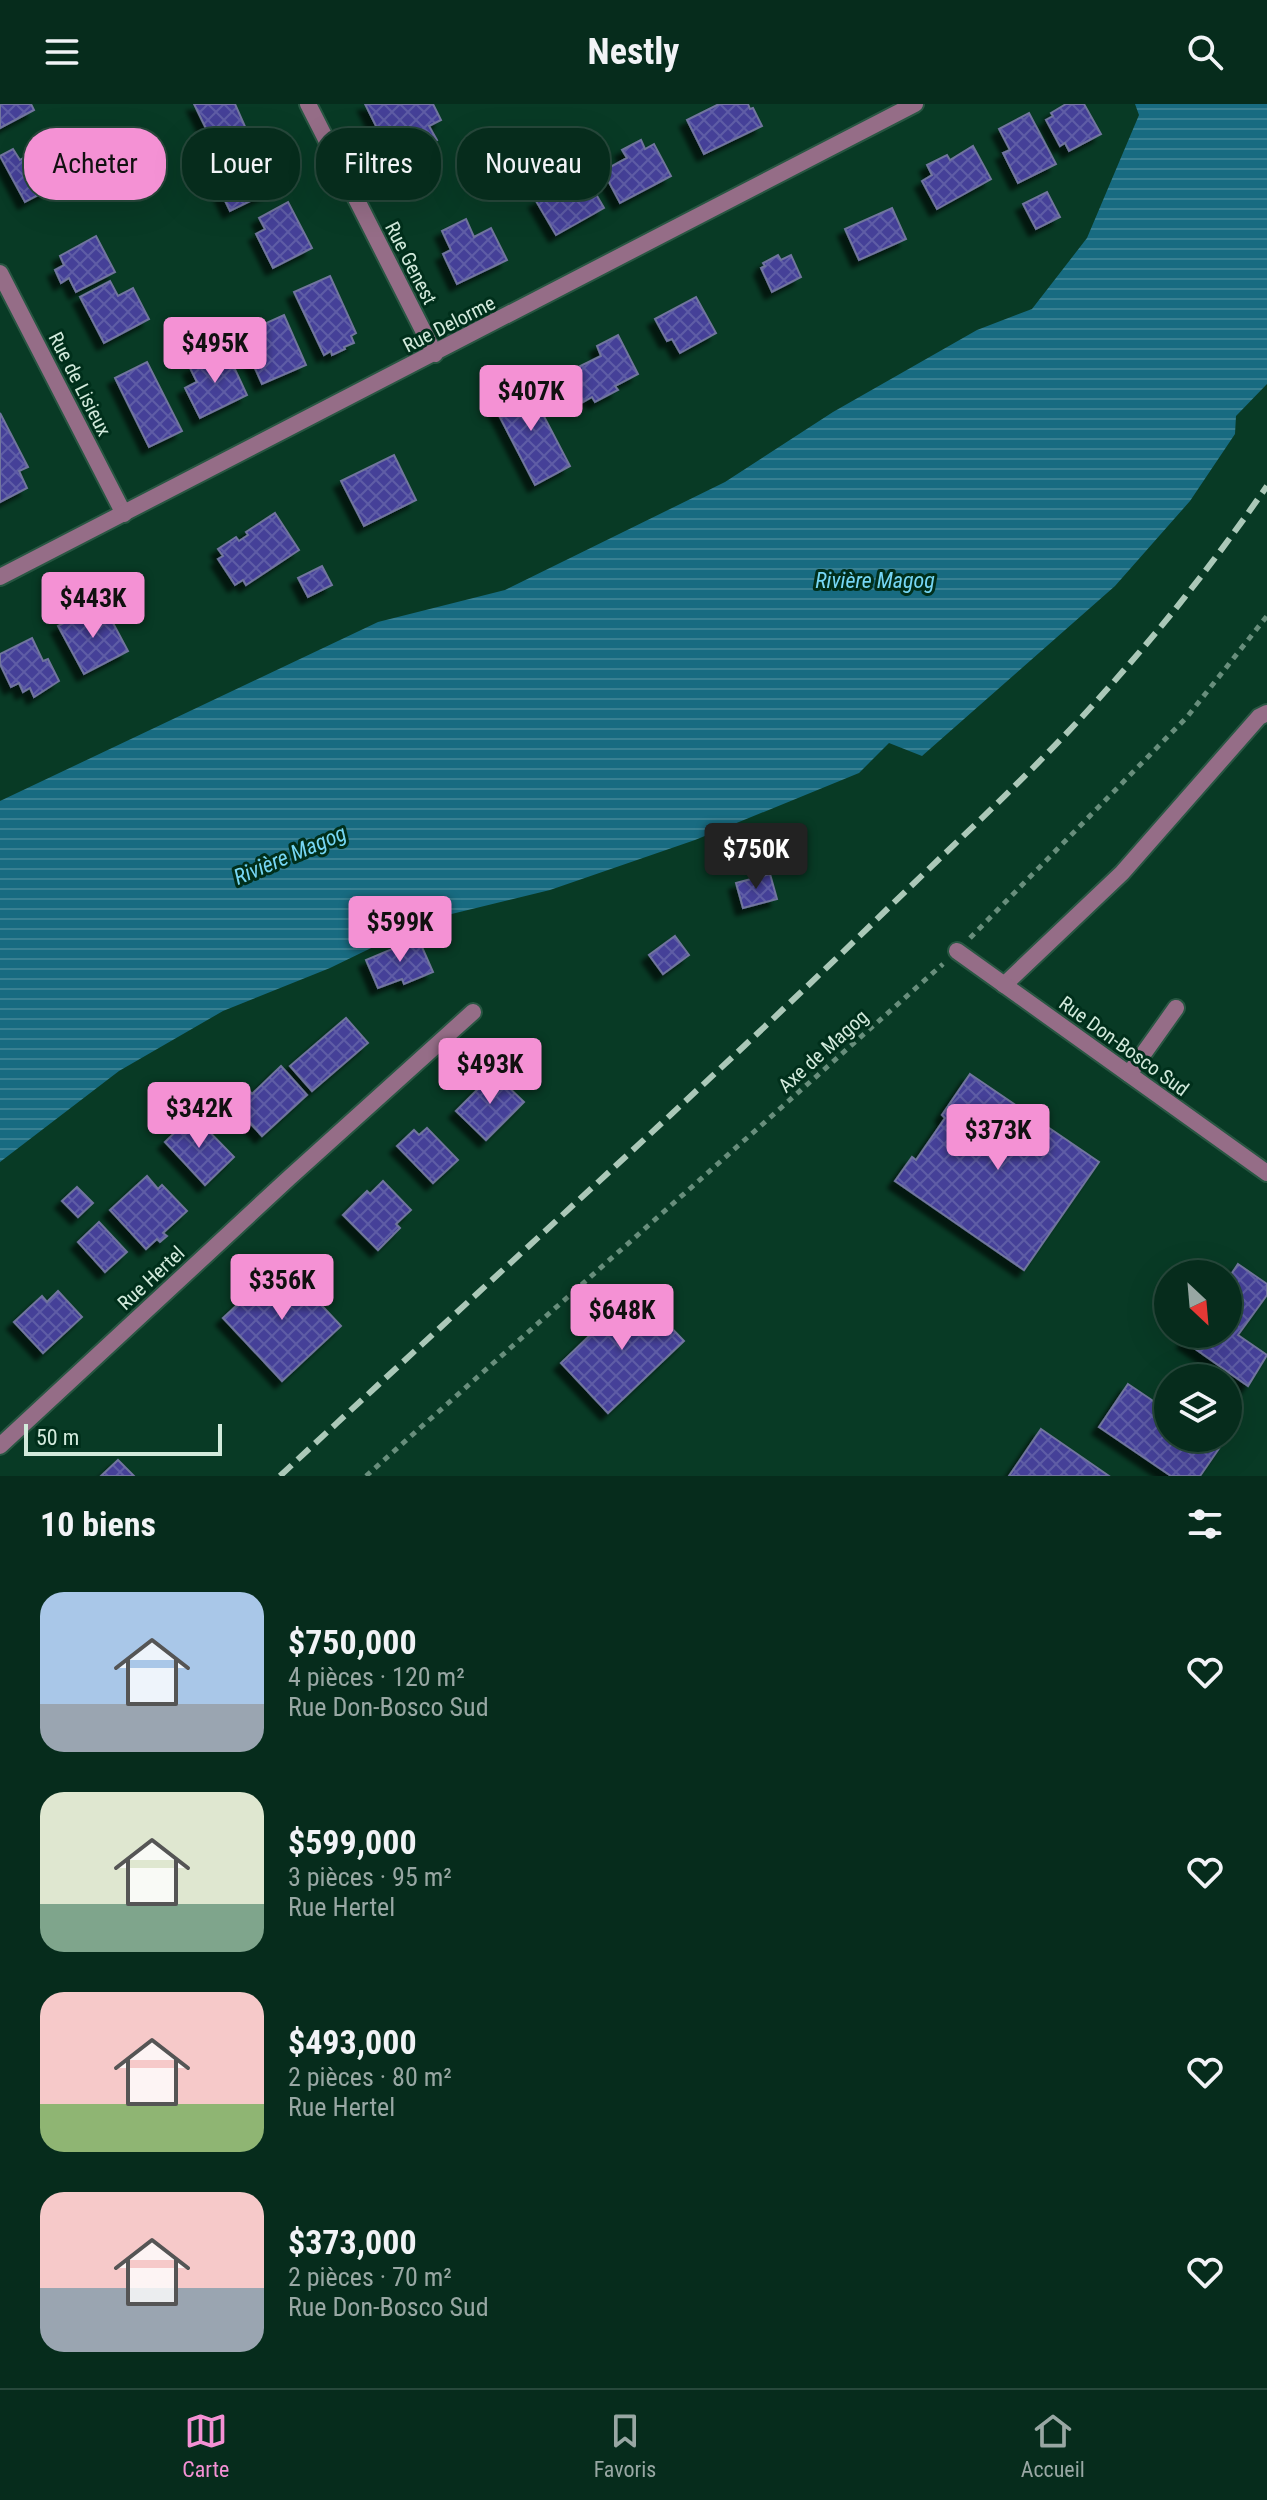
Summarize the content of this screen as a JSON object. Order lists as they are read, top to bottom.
{
  "streets": {
    "street": [
      "Rue Genest",
      "Rue Delorme",
      "Rue de Lisieux",
      "Rue Don-Bosco Sud",
      "Rue Hertel"
    ],
    "path": ["Axe de Magog"]
  },
  "crossings": [
    ["Rue Genest", "Rue Delorme"],
    ["Rue Delorme", "Rue de Lisieux"],
    ["Rue Don-Bosco Sud", "Axe de Magog"]
  ],
  "water": ["Rivière Magog"],
  "scale_bar": "50 m",
  "north": "bottom right",
  "page": {
    "header": "Nestly",
    "chip": [
      "Acheter",
      "Louer",
      "Filtres",
      "Nouveau"
    ],
    "price": [
      "$495K",
      "$407K",
      "$443K",
      "$750K",
      "$599K",
      "$493K",
      "$342K",
      "$373K",
      "$356K",
      "$648K"
    ],
    "scale": "50 m",
    "heading": "10 biens",
    "list": [
      {
        "name": "$750,000",
        "note": "4 pièces · 120 m² · Rue Don-Bosco Sud"
      },
      {
        "name": "$599,000",
        "note": "3 pièces · 95 m² · Rue Hertel"
      },
      {
        "name": "$493,000",
        "note": "2 pièces · 80 m² · Rue Hertel"
      },
      {
        "name": "$373,000",
        "note": "2 pièces · 70 m² · Rue Don-Bosco Sud"
      }
    ],
    "tabs": ["Carte", "Favoris", "Accueil"]
  }
}
